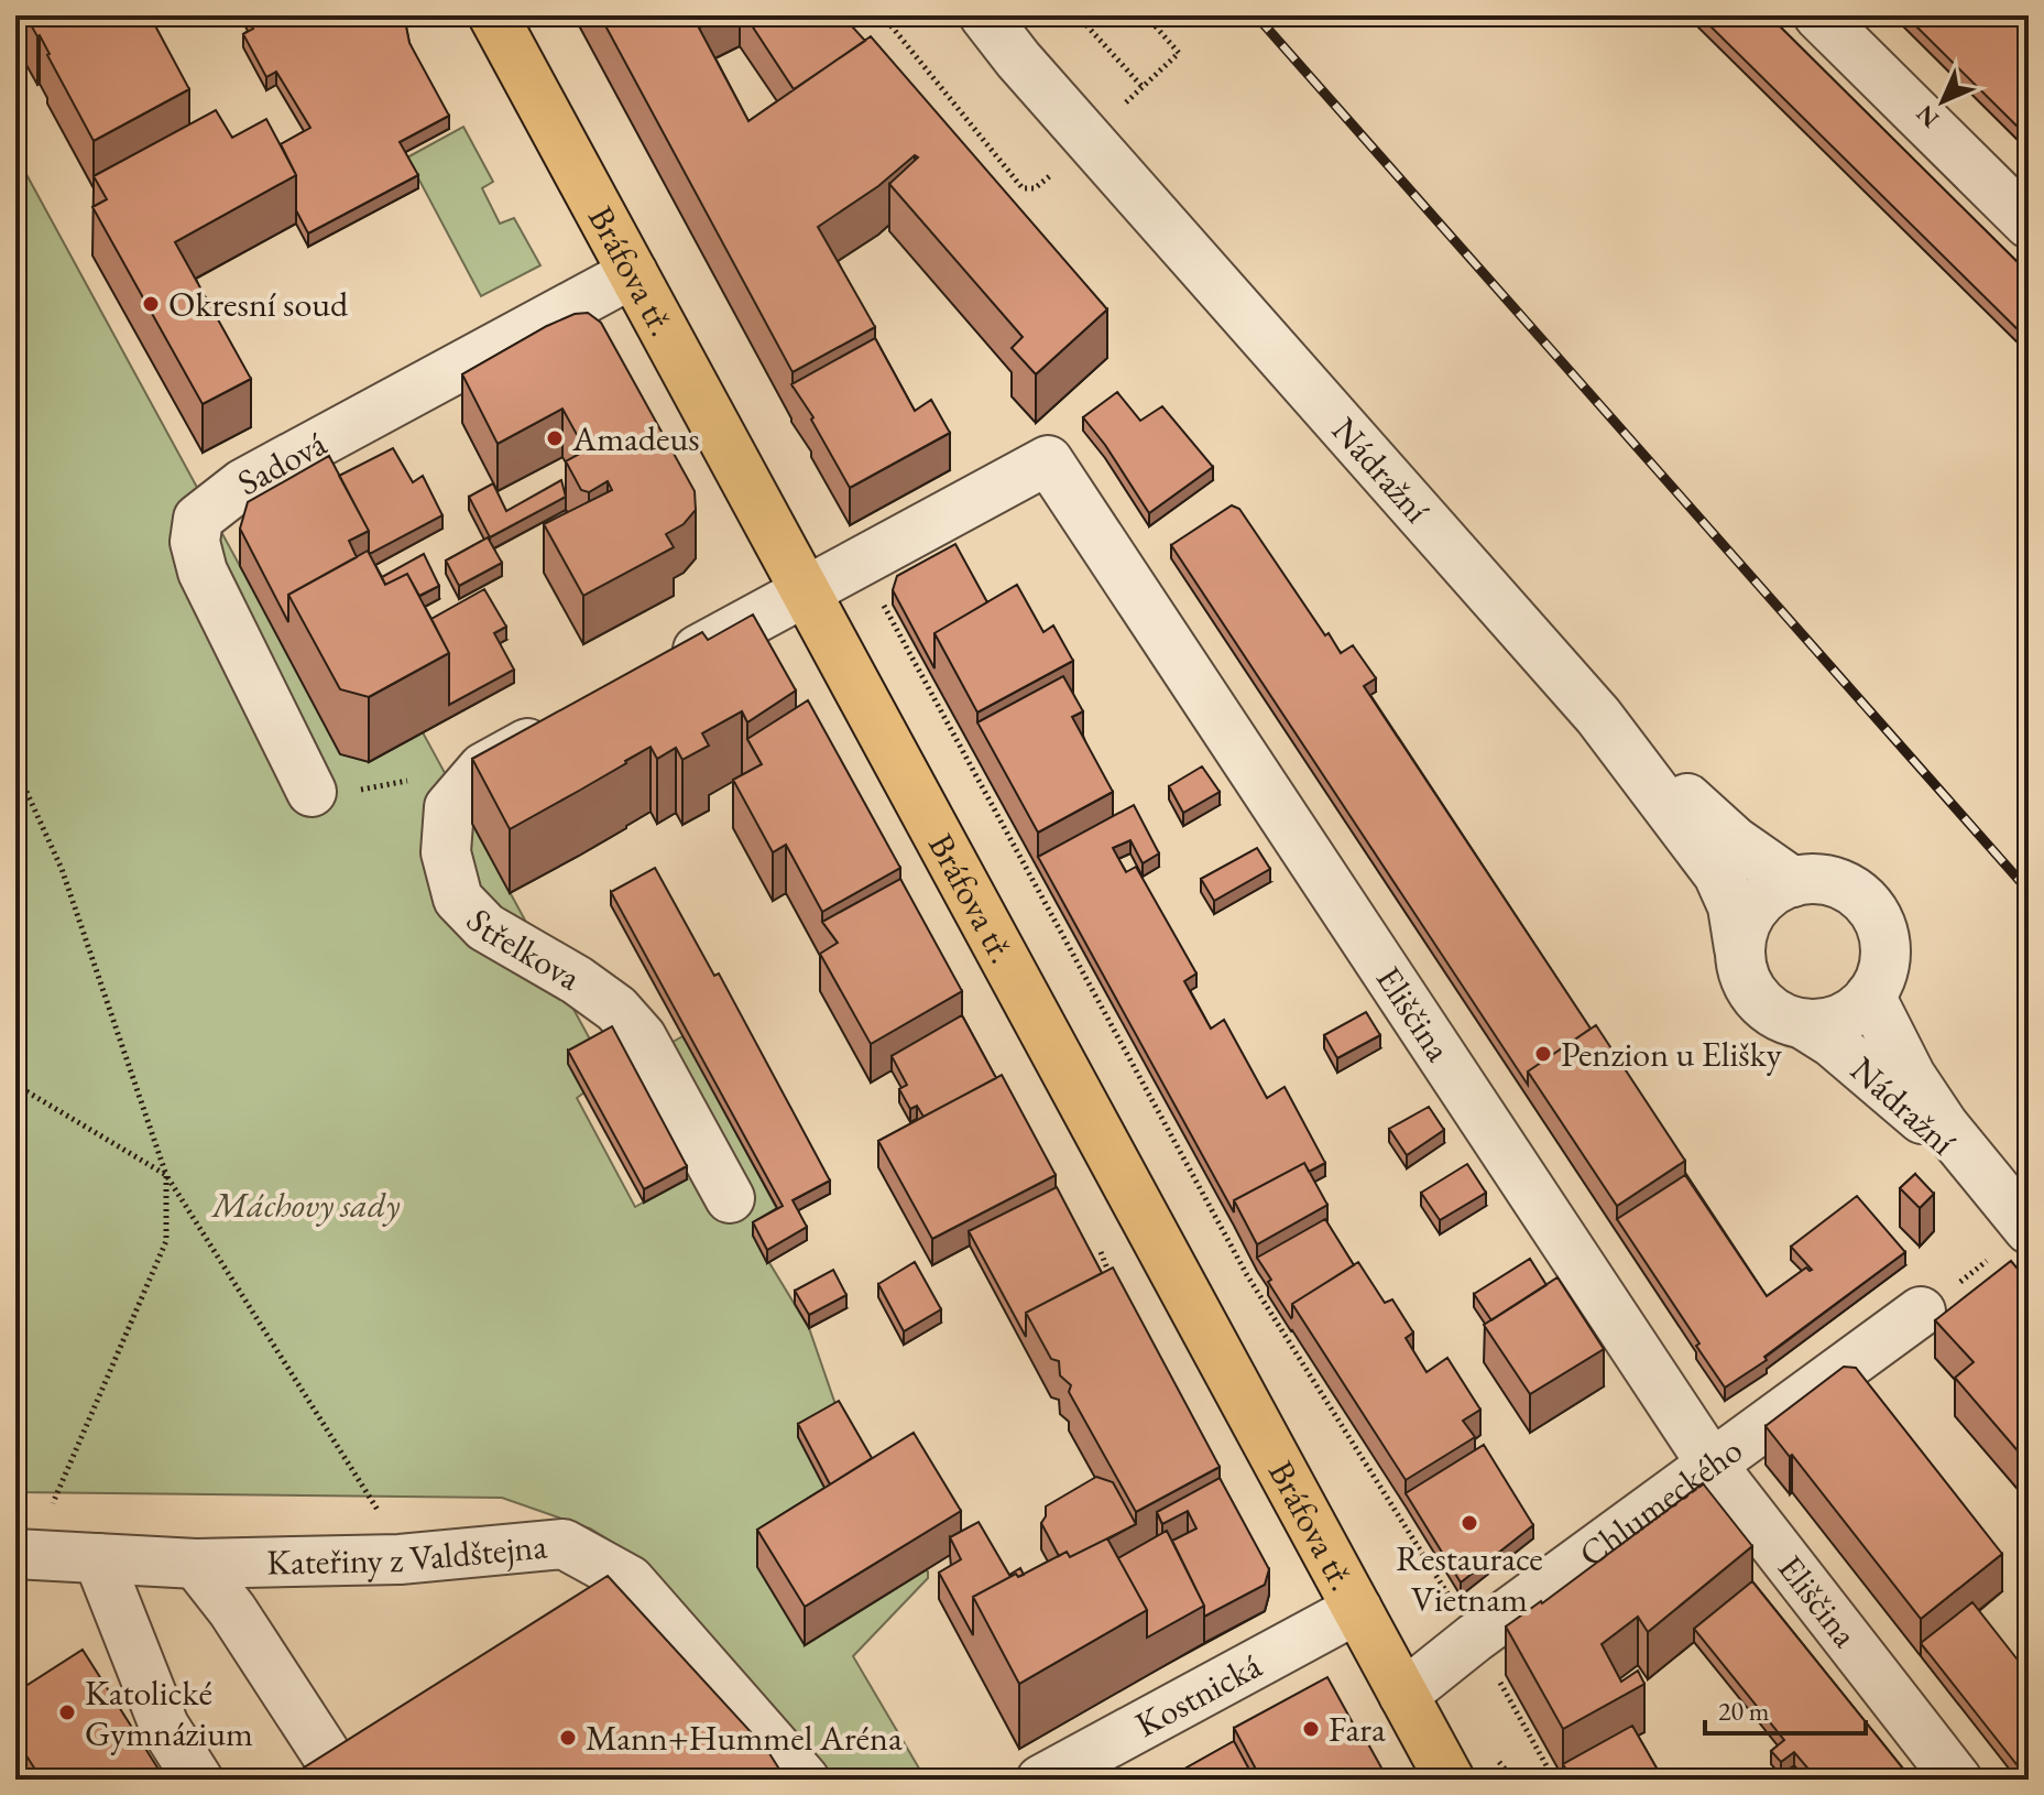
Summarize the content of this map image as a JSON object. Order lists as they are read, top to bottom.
{
  "streets": {
    "main road": ["Bráfova tř."],
    "street": [
      "Sadová",
      "Nádražní",
      "Střelkova",
      "Eliščina",
      "Chlumeckého",
      "Kateřiny z Valdštejna",
      "Kostnická"
    ]
  },
  "crossings": [
    ["Bráfova tř.", "Sadová"],
    ["Bráfova tř.", "Eliščina"],
    ["Bráfova tř.", "Chlumeckého"],
    ["Bráfova tř.", "Kostnická"],
    ["Eliščina", "Chlumeckého"]
  ],
  "parks": ["Máchovy sady"],
  "places": [
    "Okresní soud",
    "Amadeus",
    "Penzion u Elišky",
    "Restaurace Vietnam",
    "Katolické Gymnázium",
    "Fara",
    "Mann+Hummel Aréna"
  ],
  "scale_bar": "20 m",
  "north": "bottom left"
}
